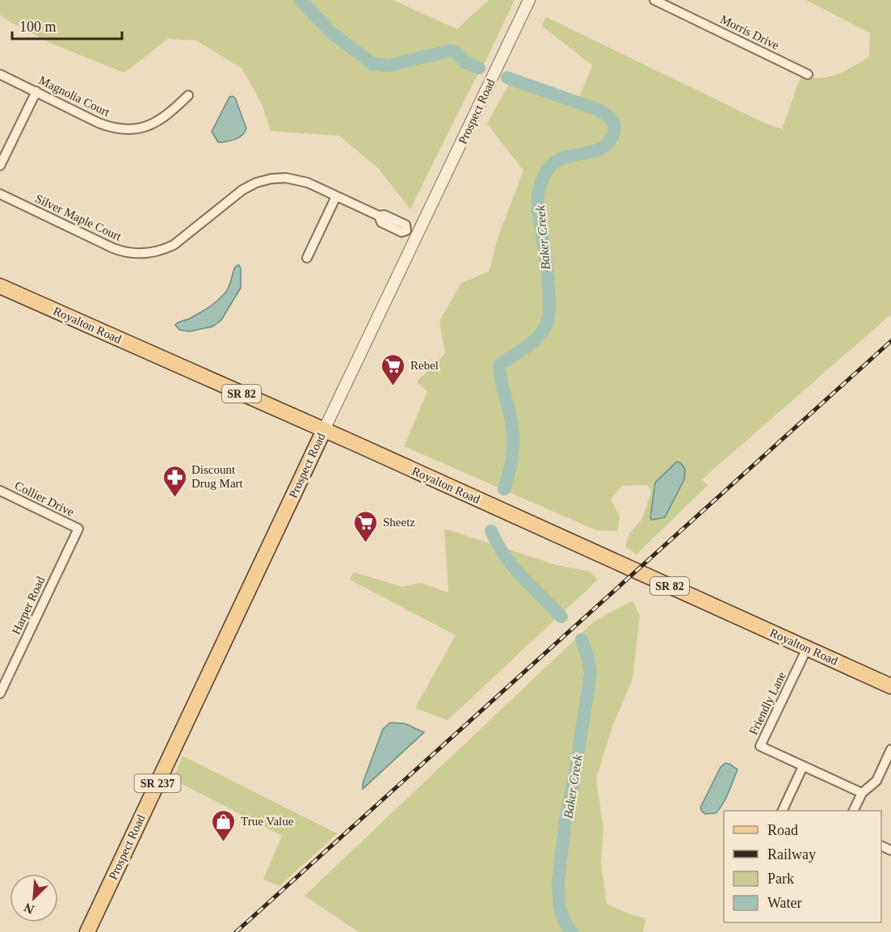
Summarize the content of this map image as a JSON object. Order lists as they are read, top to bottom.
{
  "streets": {
    "main road": [
      "Prospect Road",
      "Royalton Road",
      "SR 82",
      "SR 237"
    ],
    "street": [
      "Morris Drive",
      "Magnolia Court",
      "Silver Maple Court",
      "Collier Drive",
      "Harper Road",
      "Friendly Lane"
    ]
  },
  "crossings": [
    ["Prospect Road", "Silver Maple Court"],
    ["Prospect Road", "Royalton Road"],
    ["Royalton Road", "Friendly Lane"],
    ["Collier Drive", "Harper Road"]
  ],
  "water": ["Baker Creek"],
  "places": {
    "supermarket": ["Rebel", "Sheetz"],
    "pharmacy": ["Discount Drug Mart"],
    "shop": ["True Value"]
  },
  "legend": [
    "Road",
    "Railway",
    "Park",
    "Water"
  ],
  "scale_bar": "100 m",
  "north": "bottom left"
}
